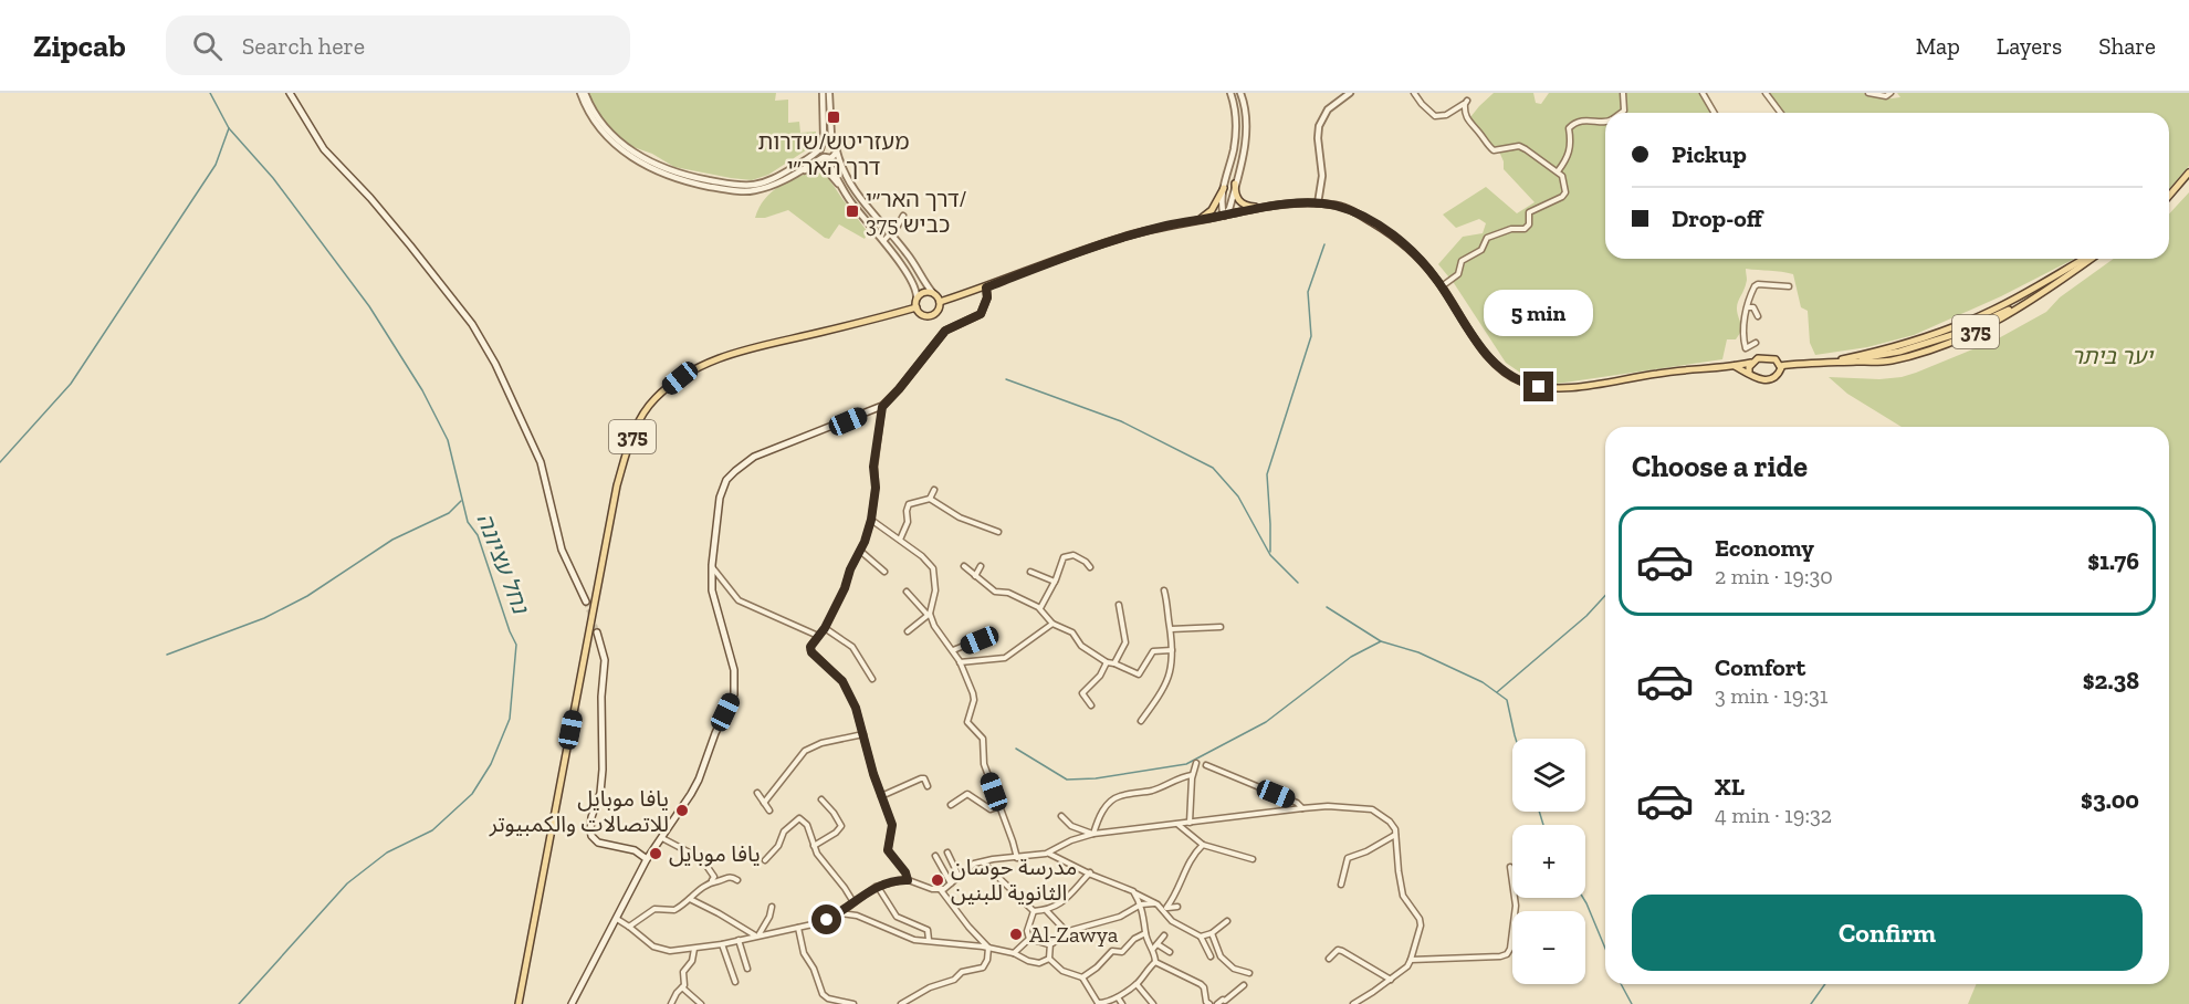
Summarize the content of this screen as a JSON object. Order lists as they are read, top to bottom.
{
  "streets": {
    "main road": ["375"]
  },
  "water": ["נחל עציונה"],
  "parks": ["יער ביתר"],
  "places": {
    "transit": ["מעזריטש/שדרות דרך האר״י", "דרך האר״י/ כביש 375"],
    "other": [
      "يافا موبايل للاتصالات والكمبيوتر",
      "يافا موبايل",
      "مدرسة حوسان الثانوية للبنين",
      "Al-Zawya"
    ]
  },
  "page": {
    "header": "Zipcab",
    "search": "Search here",
    "nav": ["Map", "Layers", "Share"],
    "banner": ["Pickup", "Drop-off"],
    "bubble": "5 min",
    "heading": "Choose a ride",
    "list": [
      {
        "name": "Economy",
        "note": "2 min · 19:30",
        "value": "$1.76"
      },
      {
        "name": "Comfort",
        "note": "3 min · 19:31",
        "value": "$2.38"
      },
      {
        "name": "XL",
        "note": "4 min · 19:32",
        "value": "$3.00"
      }
    ],
    "map_buttons": ["+", "−"],
    "buttons": "Confirm"
  }
}
